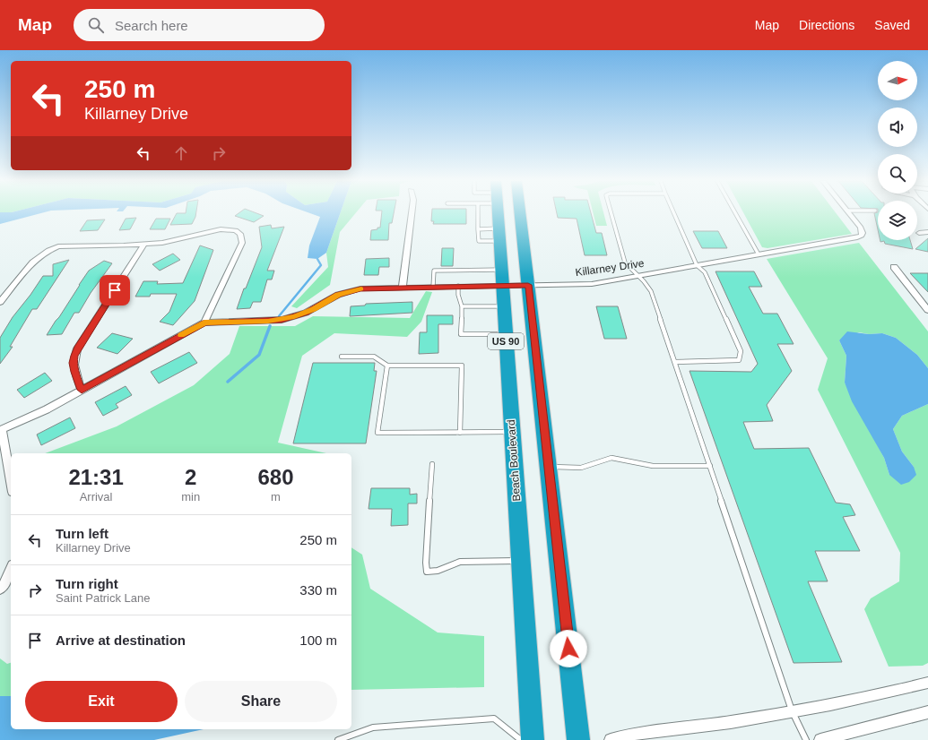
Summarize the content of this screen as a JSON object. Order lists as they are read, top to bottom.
{
  "streets": {
    "highway": ["US 90", "Beach Boulevard"],
    "street": ["Killarney Drive"]
  },
  "crossings": [
    ["Killarney Drive", "US 90"],
    ["Killarney Drive", "Beach Boulevard"]
  ],
  "north": "right",
  "page": {
    "header": "Map",
    "search": "Search here",
    "nav": ["Map", "Directions", "Saved"],
    "turn": ["250 m", "Killarney Drive"],
    "eta": [
      "21:31",
      "Arrival",
      "2",
      "min",
      "680",
      "m"
    ],
    "list": [
      {
        "name": "Turn left",
        "note": "Killarney Drive",
        "value": "250 m"
      },
      {
        "name": "Turn right",
        "note": "Saint Patrick Lane",
        "value": "330 m"
      },
      {
        "name": "Arrive at destination",
        "value": "100 m"
      }
    ],
    "buttons": ["Exit", "Share"]
  }
}
